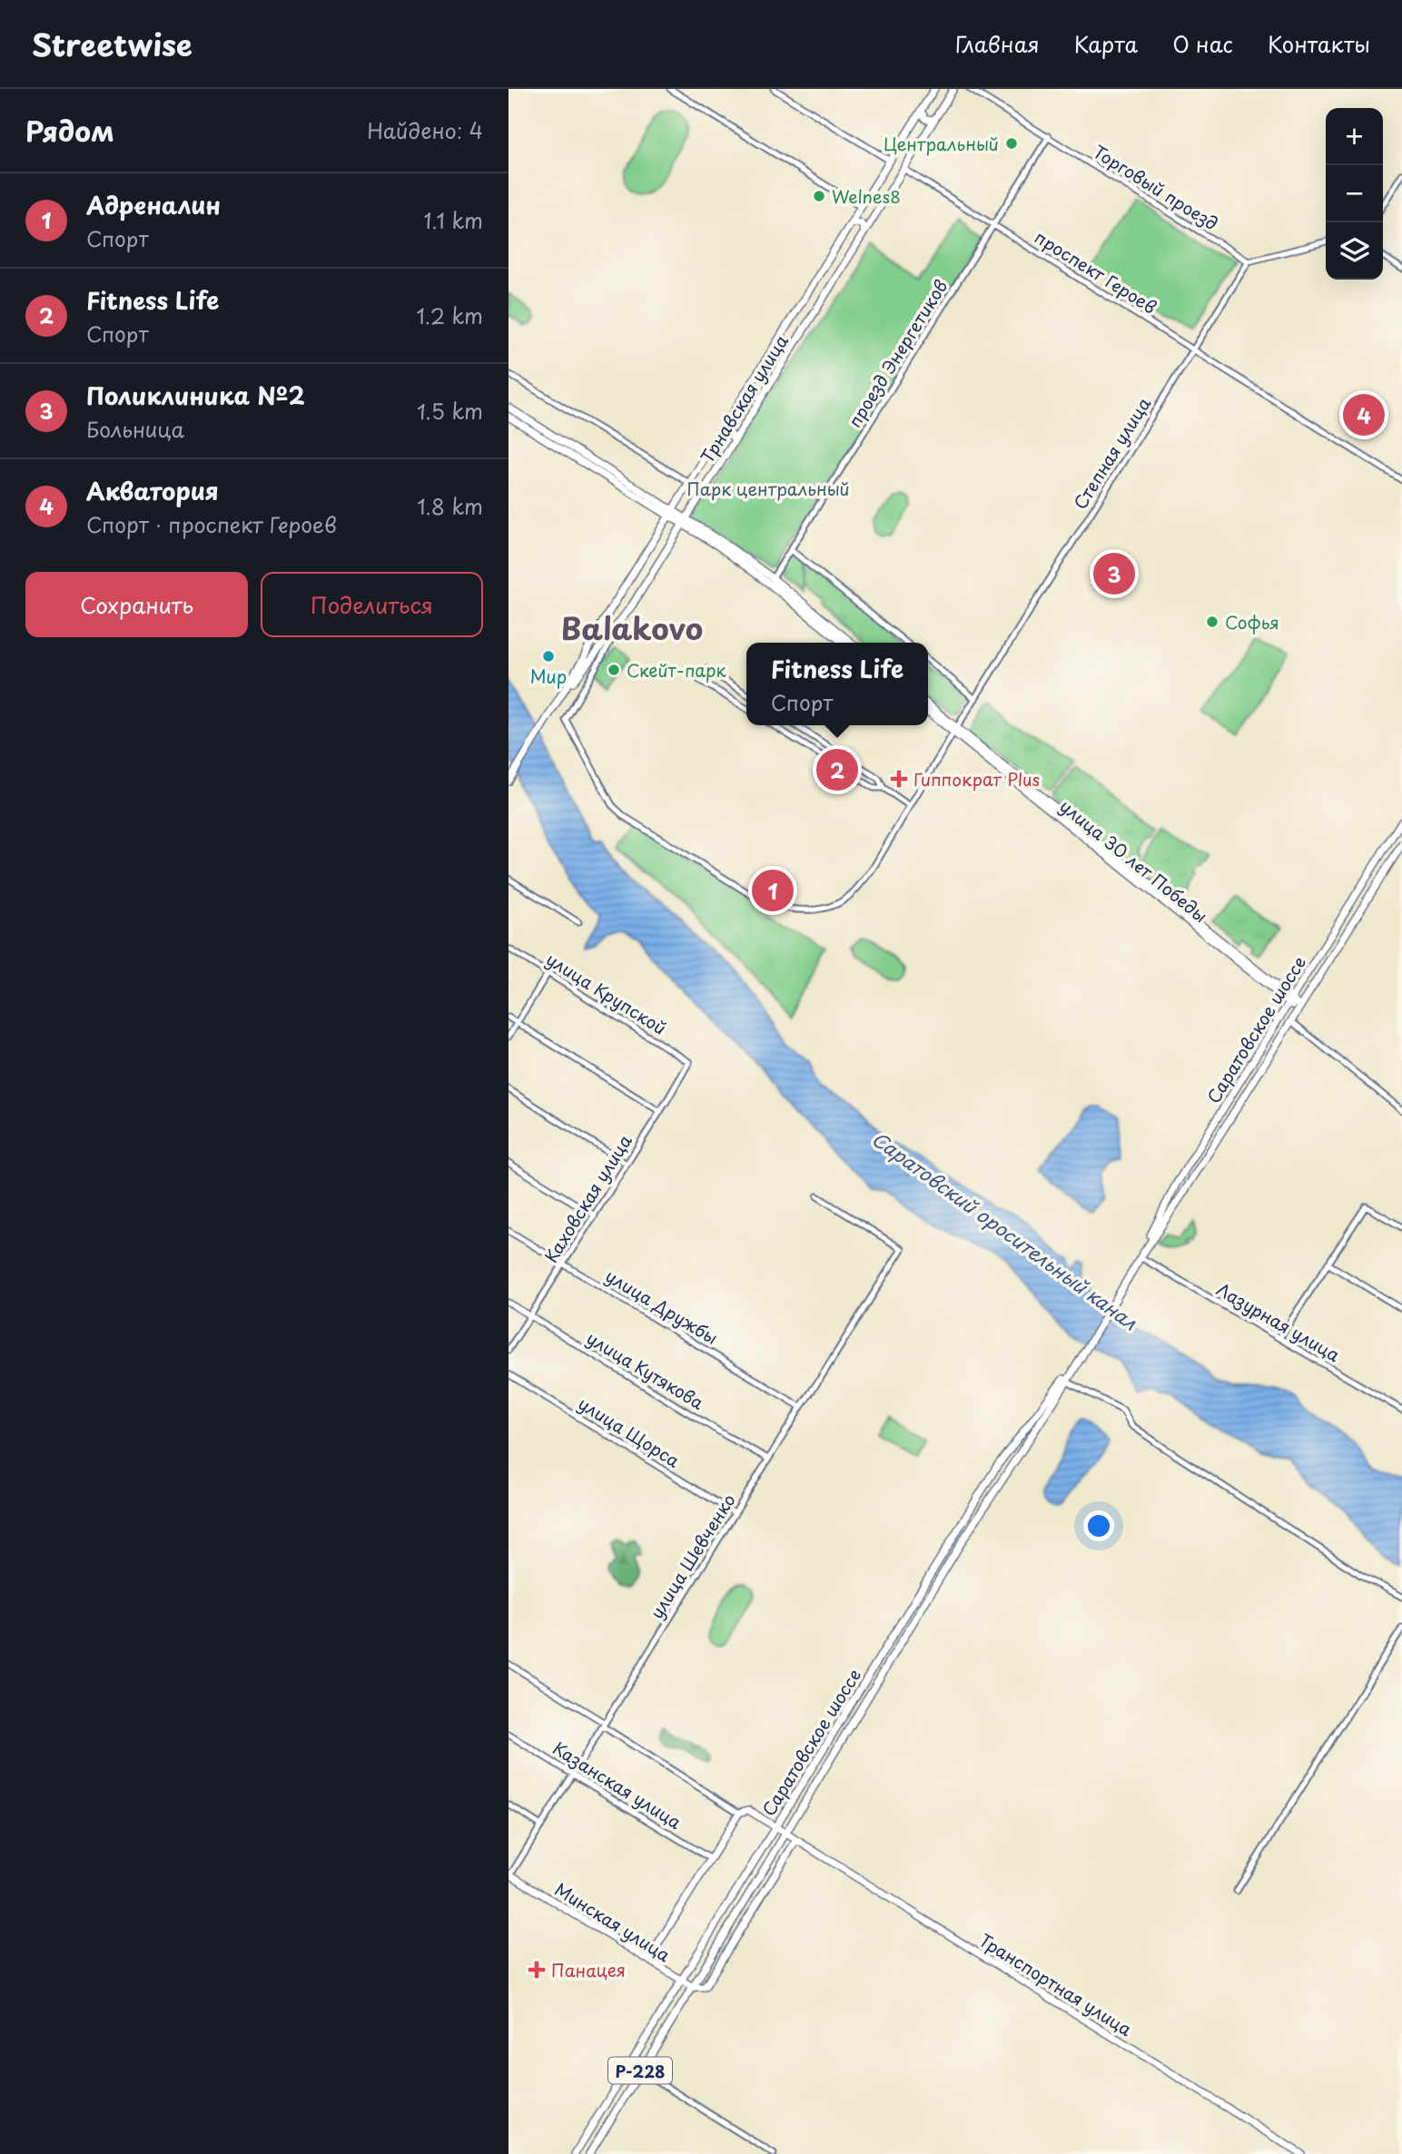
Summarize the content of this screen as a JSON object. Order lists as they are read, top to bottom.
{
  "streets": {
    "main road": [
      "проспект Героев",
      "Трнавская улица",
      "Саратовское шоссе",
      "Минская улица",
      "Транспортная улица",
      "Р-228"
    ],
    "street": [
      "Торговый проезд",
      "проезд Энергетиков",
      "Степная улица",
      "улица Крупской",
      "Каховская улица",
      "улица Дружбы",
      "Лазурная улица",
      "улица Кутякова",
      "улица Щорса",
      "улица Шевченко",
      "Казанская улица"
    ]
  },
  "crossings": [
    ["Торговый проезд", "проезд Энергетиков"],
    ["Торговый проезд", "Степная улица"],
    ["проспект Героев", "проезд Энергетиков"],
    ["проспект Героев", "Трнавская улица"],
    ["проспект Героев", "Степная улица"],
    ["улица Крупской", "Каховская улица"],
    ["Саратовское шоссе", "Лазурная улица"],
    ["Саратовское шоссе", "Минская улица"],
    ["Саратовское шоссе", "Транспортная улица"],
    ["Каховская улица", "улица Дружбы"],
    ["Каховская улица", "улица Кутякова"],
    ["улица Дружбы", "улица Шевченко"],
    ["улица Кутякова", "улица Шевченко"],
    ["улица Щорса", "улица Шевченко"],
    ["улица Шевченко", "Казанская улица"],
    ["улица Шевченко", "Минская улица"]
  ],
  "districts": ["Balakovo"],
  "water": ["Саратовский оросительный канал"],
  "parks": ["Парк центральный"],
  "places": {
    "other": [
      "Центральный",
      "Welnes8",
      "Софья",
      "Мир",
      "Скейт-парк"
    ],
    "health": ["Гиппократ Plus", "Панацея"]
  },
  "page": {
    "header": "Streetwise",
    "nav": [
      "Главная",
      "Карта",
      "О нас",
      "Контакты"
    ],
    "heading": ["Рядом", "Найдено: 4"],
    "map_buttons": ["+", "−"],
    "list": [
      {
        "mark": "1",
        "name": "Адреналин",
        "note": "Спорт",
        "value": "1.1 km"
      },
      {
        "mark": "2",
        "name": "Fitness Life",
        "note": "Спорт",
        "value": "1.2 km"
      },
      {
        "mark": "3",
        "name": "Поликлиника №2",
        "note": "Больница",
        "value": "1.5 km"
      },
      {
        "mark": "4",
        "name": "Акватория",
        "note": "Спорт · проспект Героев",
        "value": "1.8 km"
      }
    ],
    "pins": [
      "4",
      "3",
      "2",
      "1"
    ],
    "buttons": ["Сохранить", "Поделиться"],
    "popup": ["Fitness Life", "Спорт"]
  }
}
